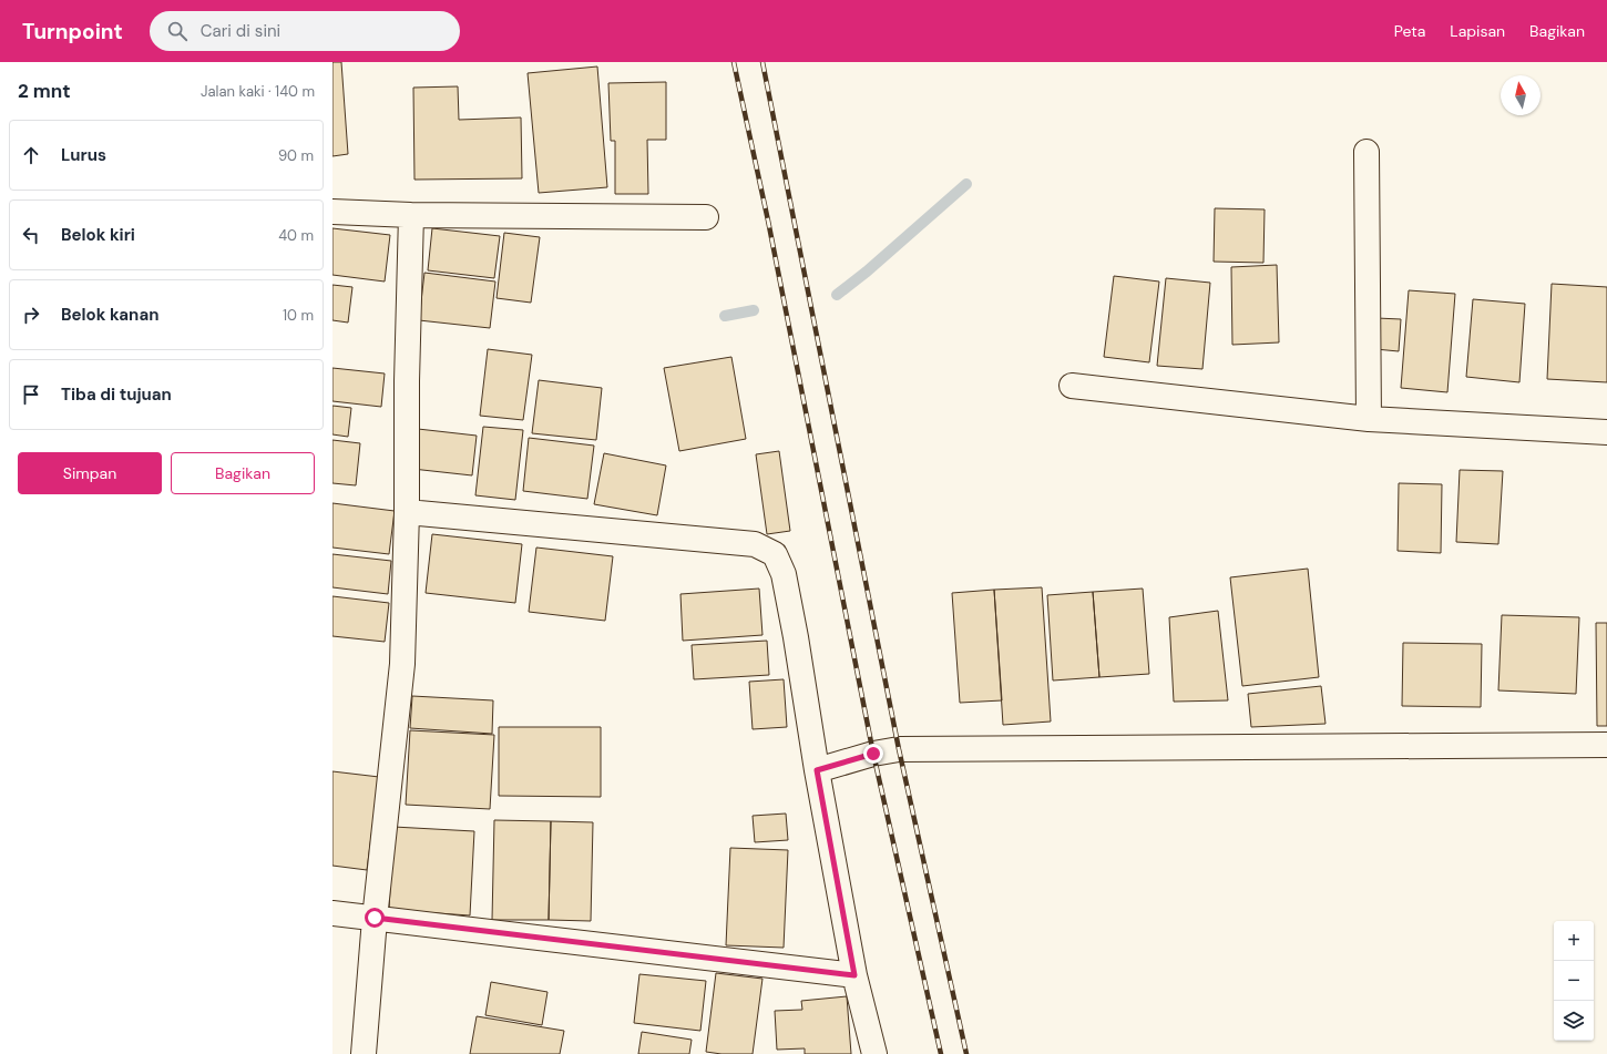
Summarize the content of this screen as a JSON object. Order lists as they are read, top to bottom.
{
  "north": "top",
  "page": {
    "header": "Turnpoint",
    "search": "Cari di sini",
    "nav": ["Peta", "Lapisan", "Bagikan"],
    "heading": ["2 mnt", "Jalan kaki · 140 m"],
    "list": [
      ["Lurus", "90 m"],
      ["Belok kiri", "40 m"],
      ["Belok kanan", "10 m"],
      "Tiba di tujuan"
    ],
    "buttons": ["Simpan", "Bagikan"],
    "map_buttons": ["+", "−"]
  }
}
